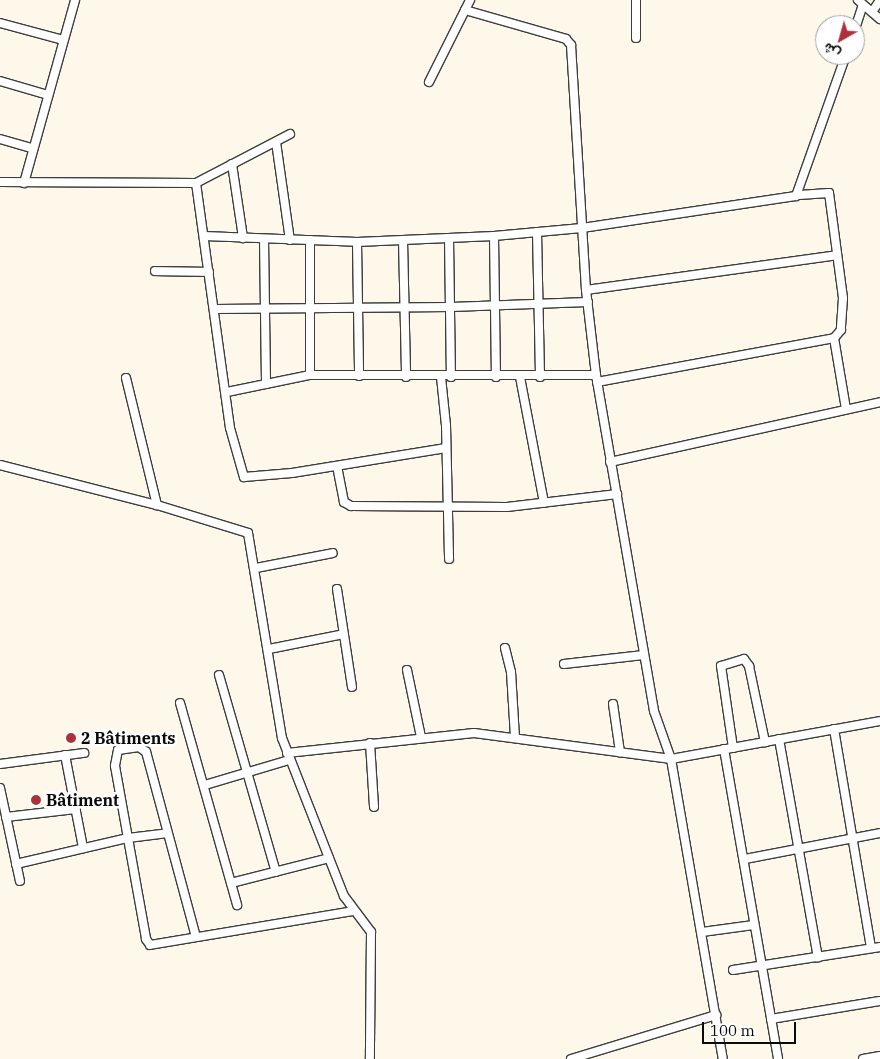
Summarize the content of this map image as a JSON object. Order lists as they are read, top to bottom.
{
  "places": ["2 Bâtiments", "Bâtiment"],
  "scale_bar": "100 m",
  "north": "bottom left"
}
